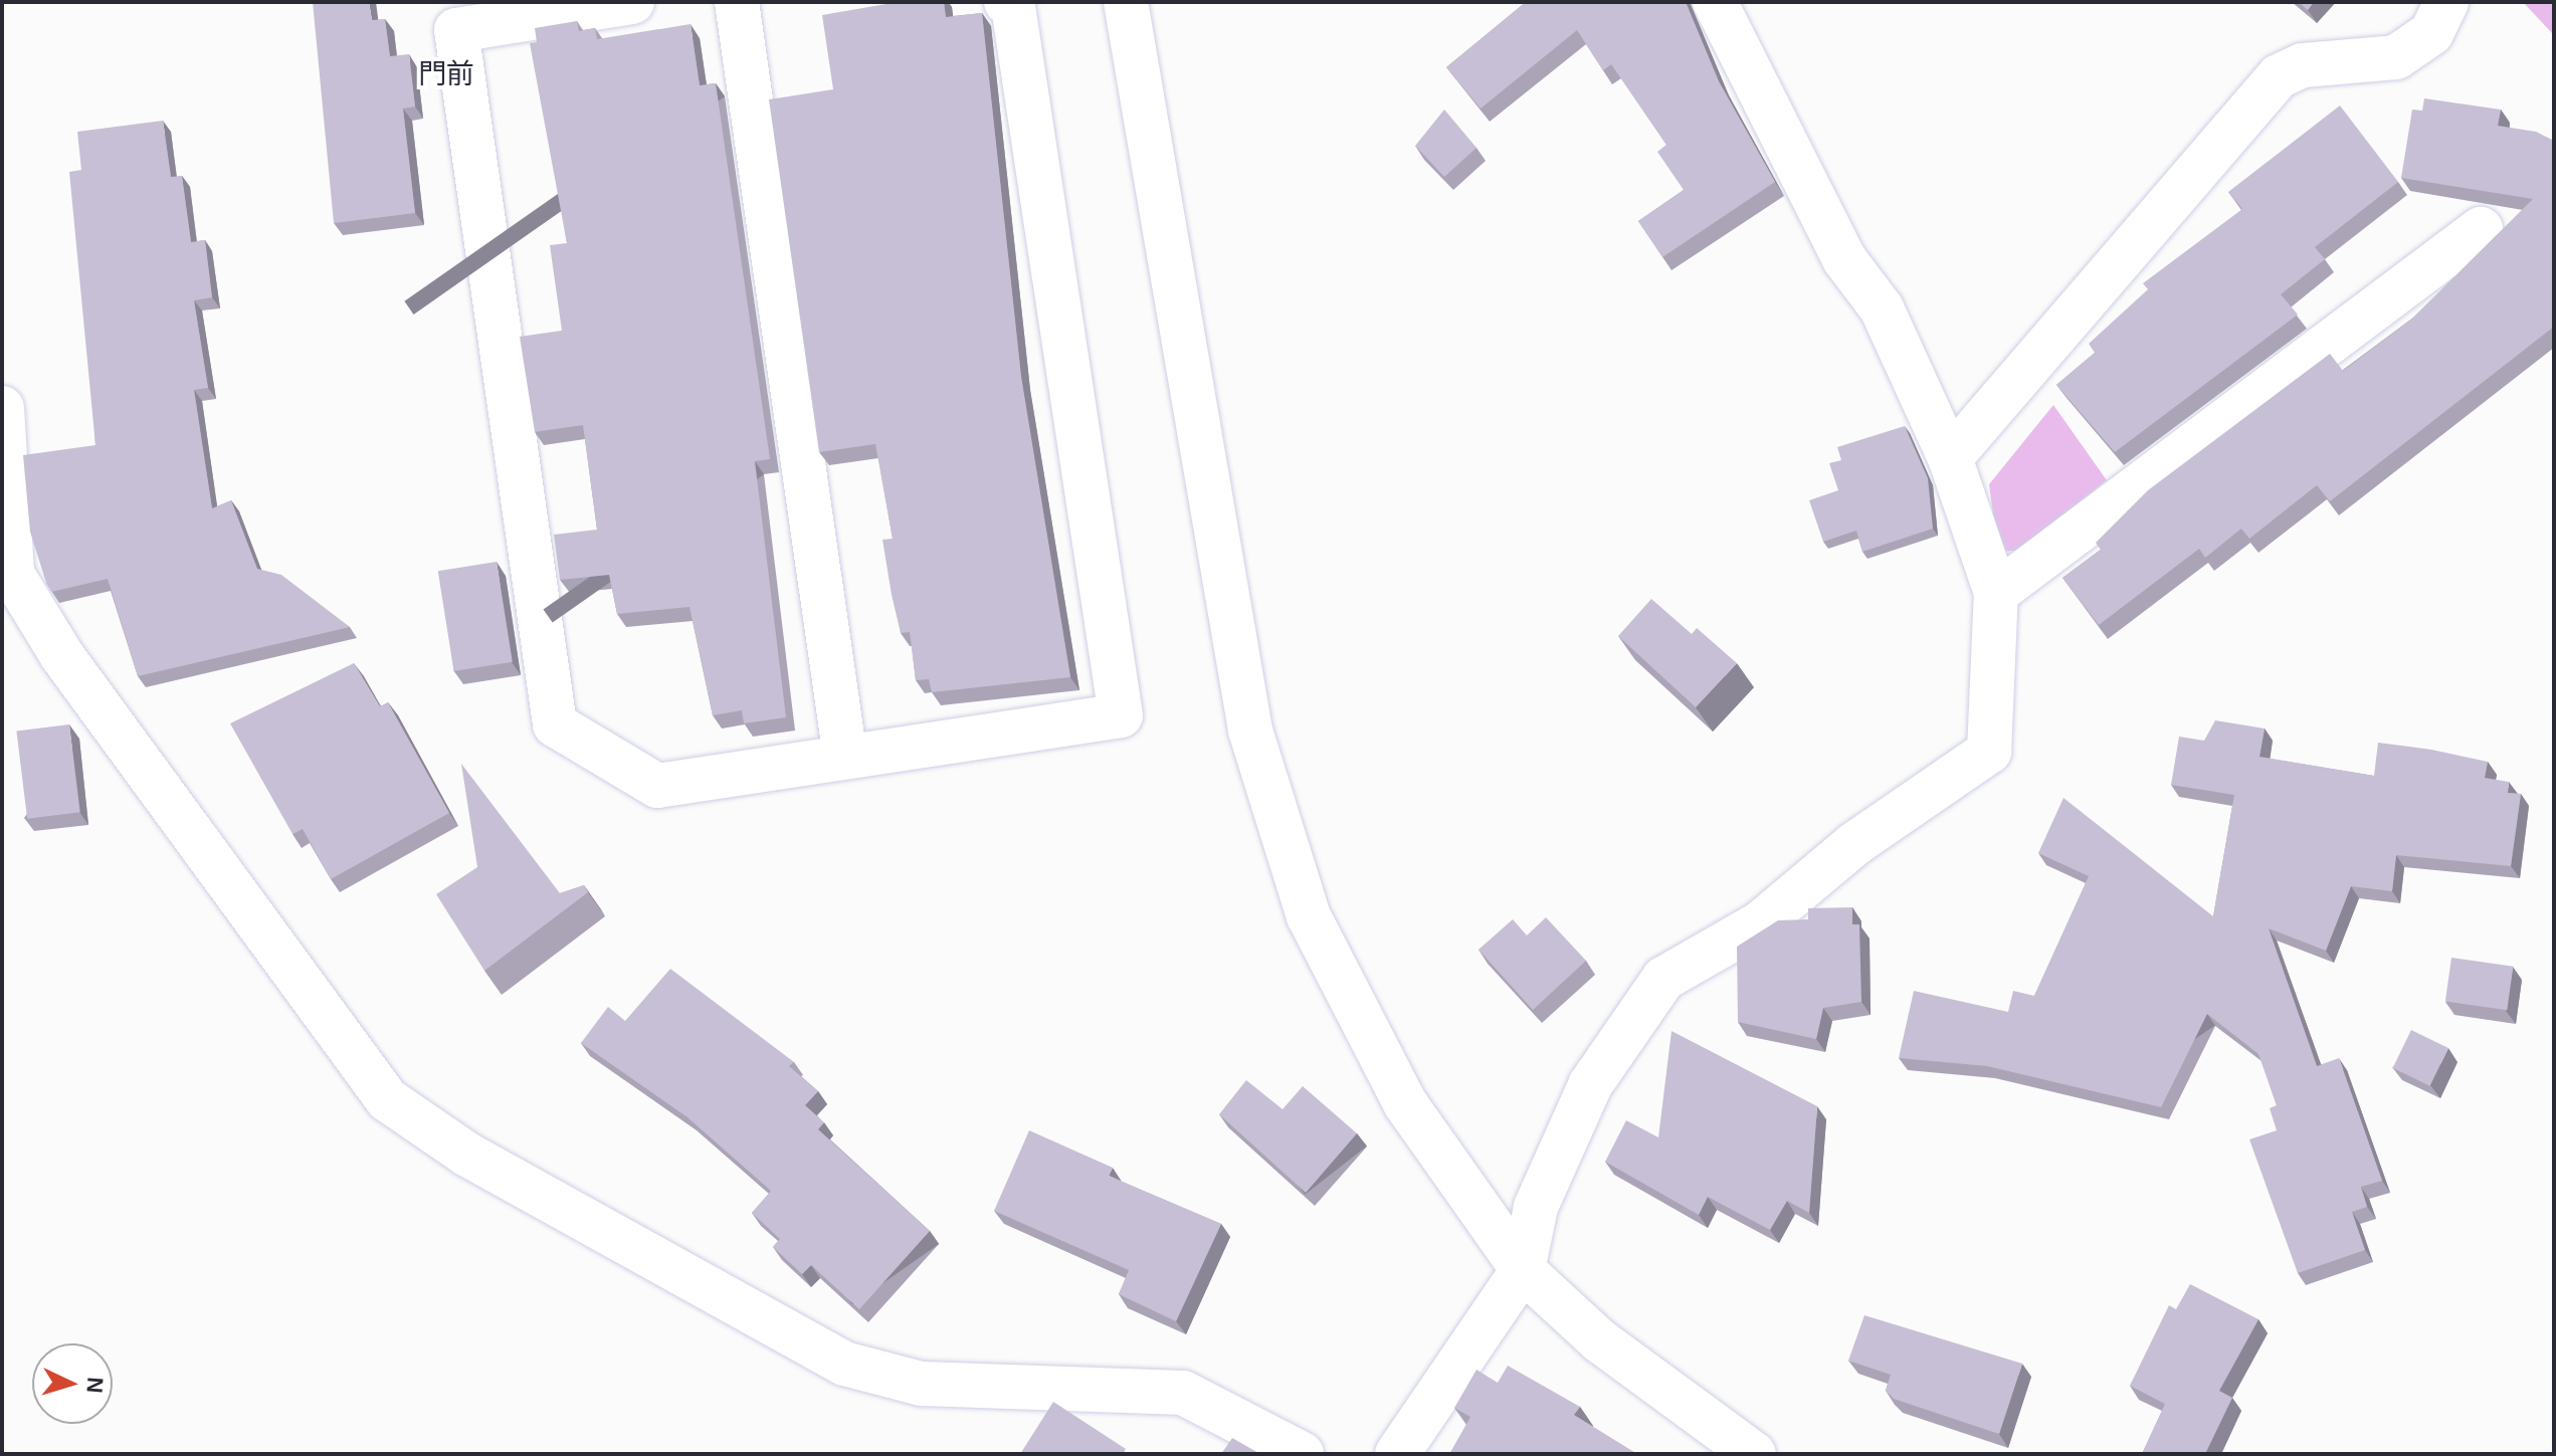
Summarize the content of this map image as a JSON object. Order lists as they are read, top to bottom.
{
  "districts": ["門前"],
  "north": "right"
}
